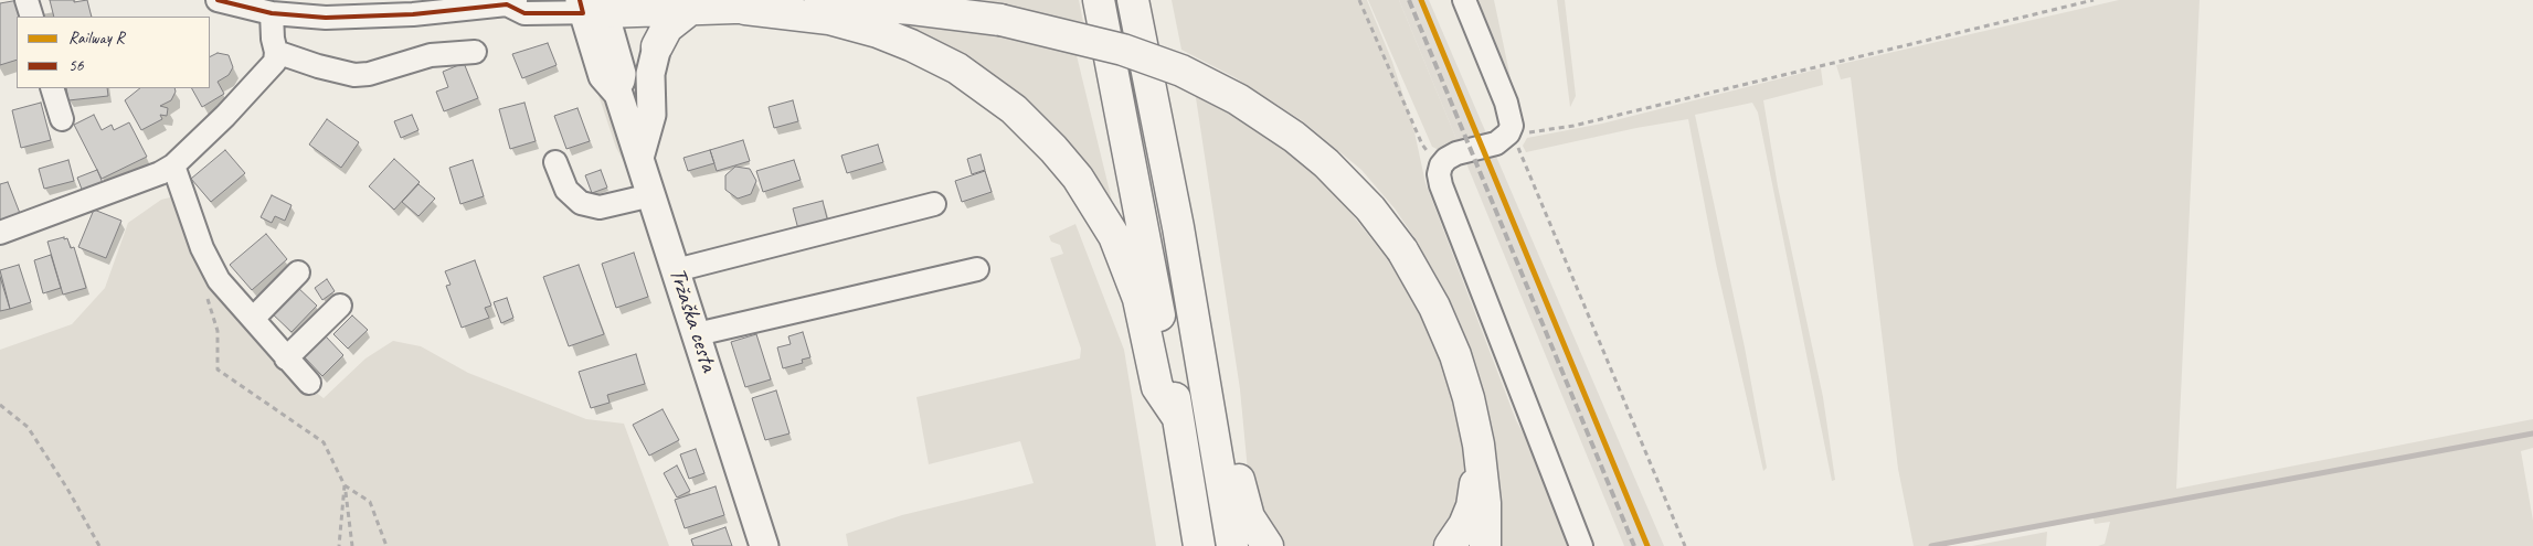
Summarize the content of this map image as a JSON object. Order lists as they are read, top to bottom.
{
  "streets": {
    "main road": ["Tržaška cesta"]
  },
  "lines": ["rail line R", "transit line 56"],
  "legend": ["Railway R", "56"]
}
